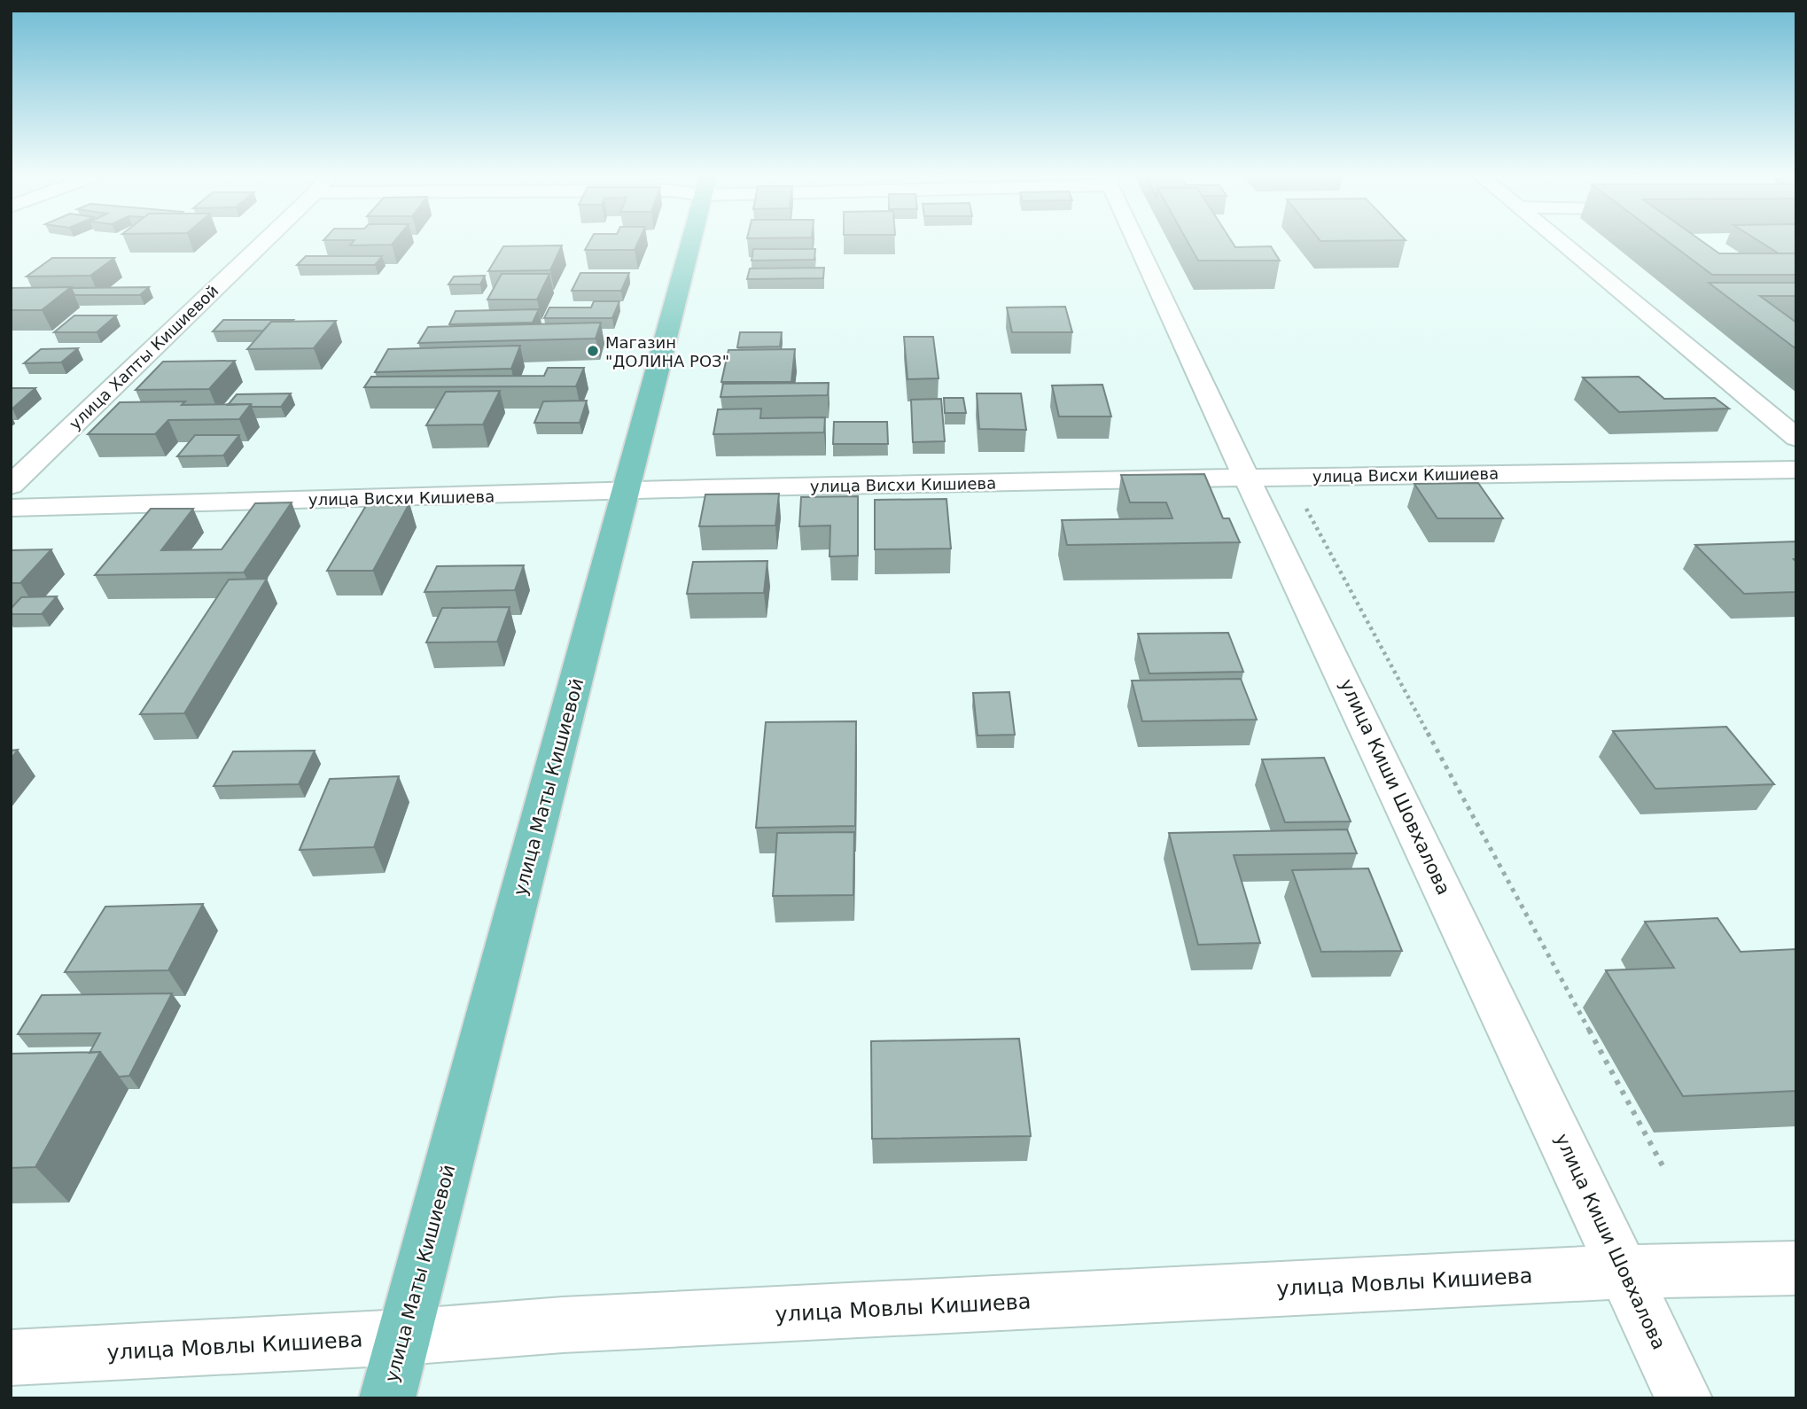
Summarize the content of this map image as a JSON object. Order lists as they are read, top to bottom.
{
  "streets": {
    "main road": ["улица Маты Кишиевой"],
    "street": [
      "улица Хапты Кишиевой",
      "улица Висхи Кишиева",
      "улица Киши Шовхалова",
      "улица Мовлы Кишиева"
    ]
  },
  "crossings": [
    ["улица Висхи Кишиева", "улица Маты Кишиевой"],
    ["улица Висхи Кишиева", "улица Киши Шовхалова"],
    ["улица Маты Кишиевой", "улица Мовлы Кишиева"],
    ["улица Киши Шовхалова", "улица Мовлы Кишиева"]
  ],
  "places": ["Магазин \"ДОЛИНА РОЗ\""]
}
